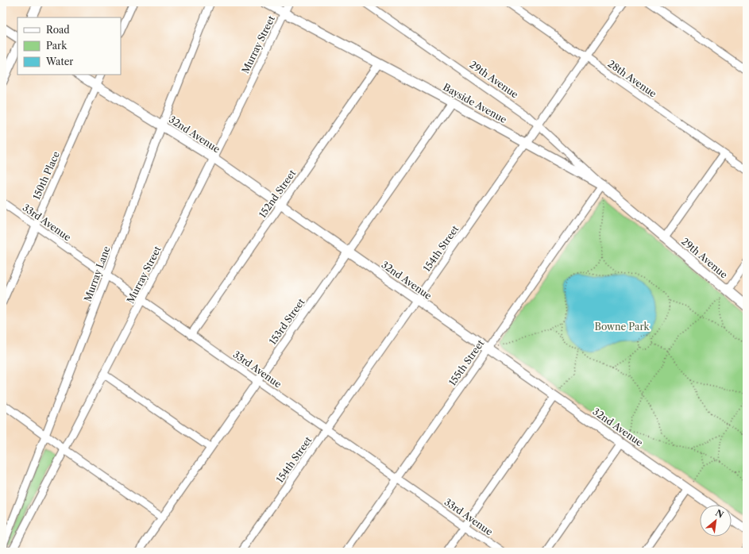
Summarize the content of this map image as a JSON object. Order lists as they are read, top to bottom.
{
  "streets": {
    "street": [
      "Murray Street",
      "28th Avenue",
      "29th Avenue",
      "Bayside Avenue",
      "32nd Avenue",
      "150th Place",
      "152nd Street",
      "33rd Avenue",
      "154th Street",
      "Murray Lane",
      "153rd Street",
      "155th Street"
    ]
  },
  "crossings": [
    ["Murray Street", "Bayside Avenue"],
    ["Murray Street", "32nd Avenue"],
    ["Murray Street", "33rd Avenue"],
    ["28th Avenue", "154th Street"],
    ["29th Avenue", "Bayside Avenue"],
    ["29th Avenue", "154th Street"],
    ["29th Avenue", "155th Street"],
    ["Bayside Avenue", "152nd Street"],
    ["Bayside Avenue", "154th Street"],
    ["Bayside Avenue", "153rd Street"],
    ["Bayside Avenue", "155th Street"],
    ["32nd Avenue", "150th Place"],
    ["32nd Avenue", "152nd Street"],
    ["32nd Avenue", "154th Street"],
    ["32nd Avenue", "Murray Lane"],
    ["32nd Avenue", "153rd Street"],
    ["32nd Avenue", "155th Street"],
    ["150th Place", "33rd Avenue"],
    ["152nd Street", "33rd Avenue"],
    ["33rd Avenue", "154th Street"],
    ["33rd Avenue", "Murray Lane"],
    ["33rd Avenue", "153rd Street"],
    ["33rd Avenue", "155th Street"]
  ],
  "parks": ["Bowne Park"],
  "legend": ["Road", "Park", "Water"],
  "north": "top right"
}
